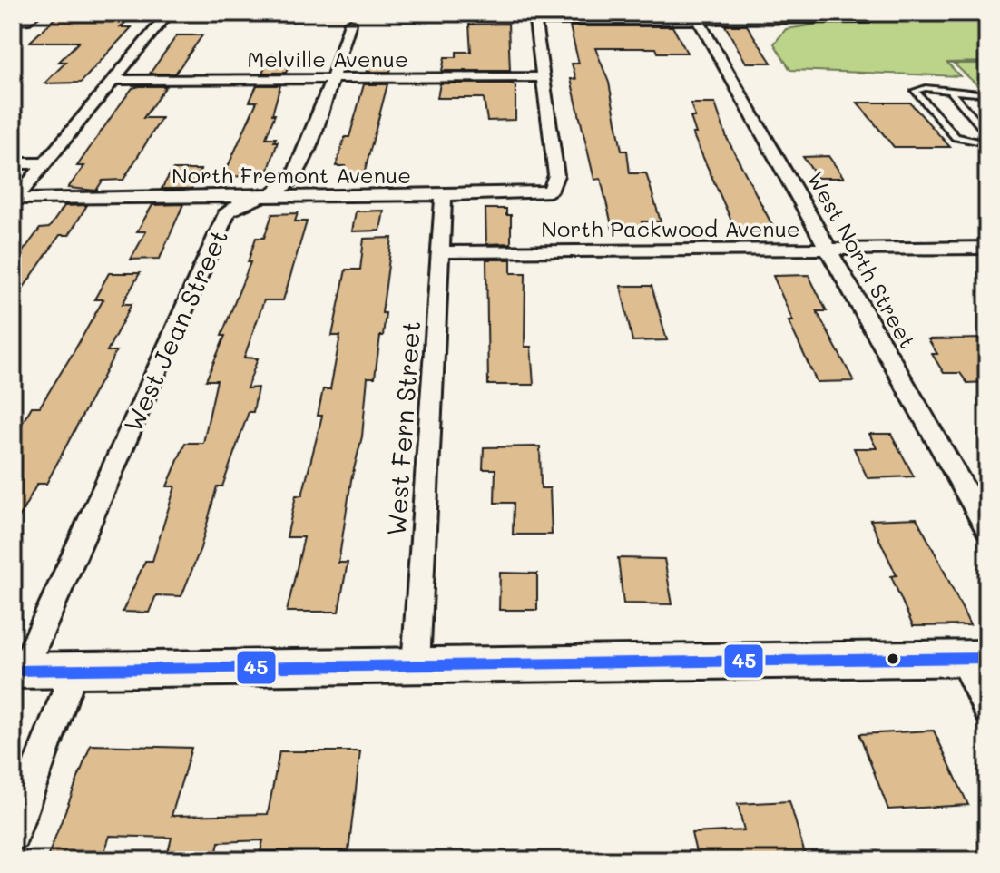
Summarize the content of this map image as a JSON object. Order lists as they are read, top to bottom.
{
  "streets": {
    "street": [
      "Melville Avenue",
      "North Fremont Avenue",
      "North Packwood Avenue",
      "West North Street",
      "West Jean Street",
      "West Fern Street"
    ]
  },
  "crossings": [
    ["Melville Avenue", "North Fremont Avenue"],
    ["Melville Avenue", "West Jean Street"],
    ["North Fremont Avenue", "West Jean Street"],
    ["North Fremont Avenue", "West Fern Street"],
    ["North Packwood Avenue", "West North Street"],
    ["North Packwood Avenue", "West Fern Street"]
  ],
  "lines": ["transit line 45"]
}
